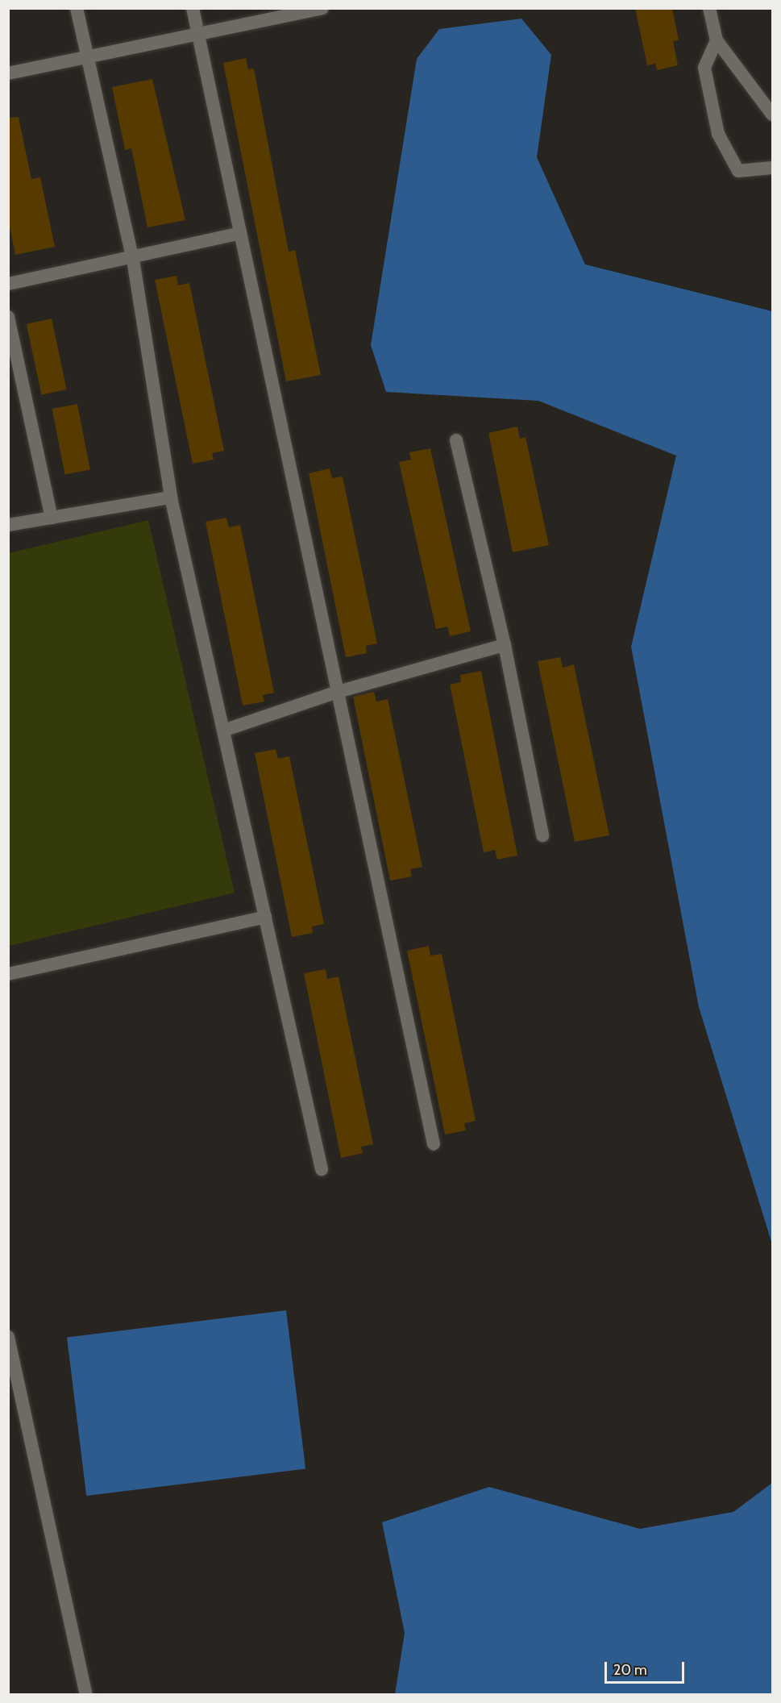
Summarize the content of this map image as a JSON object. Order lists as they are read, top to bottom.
{
  "scale_bar": "20 m"
}
